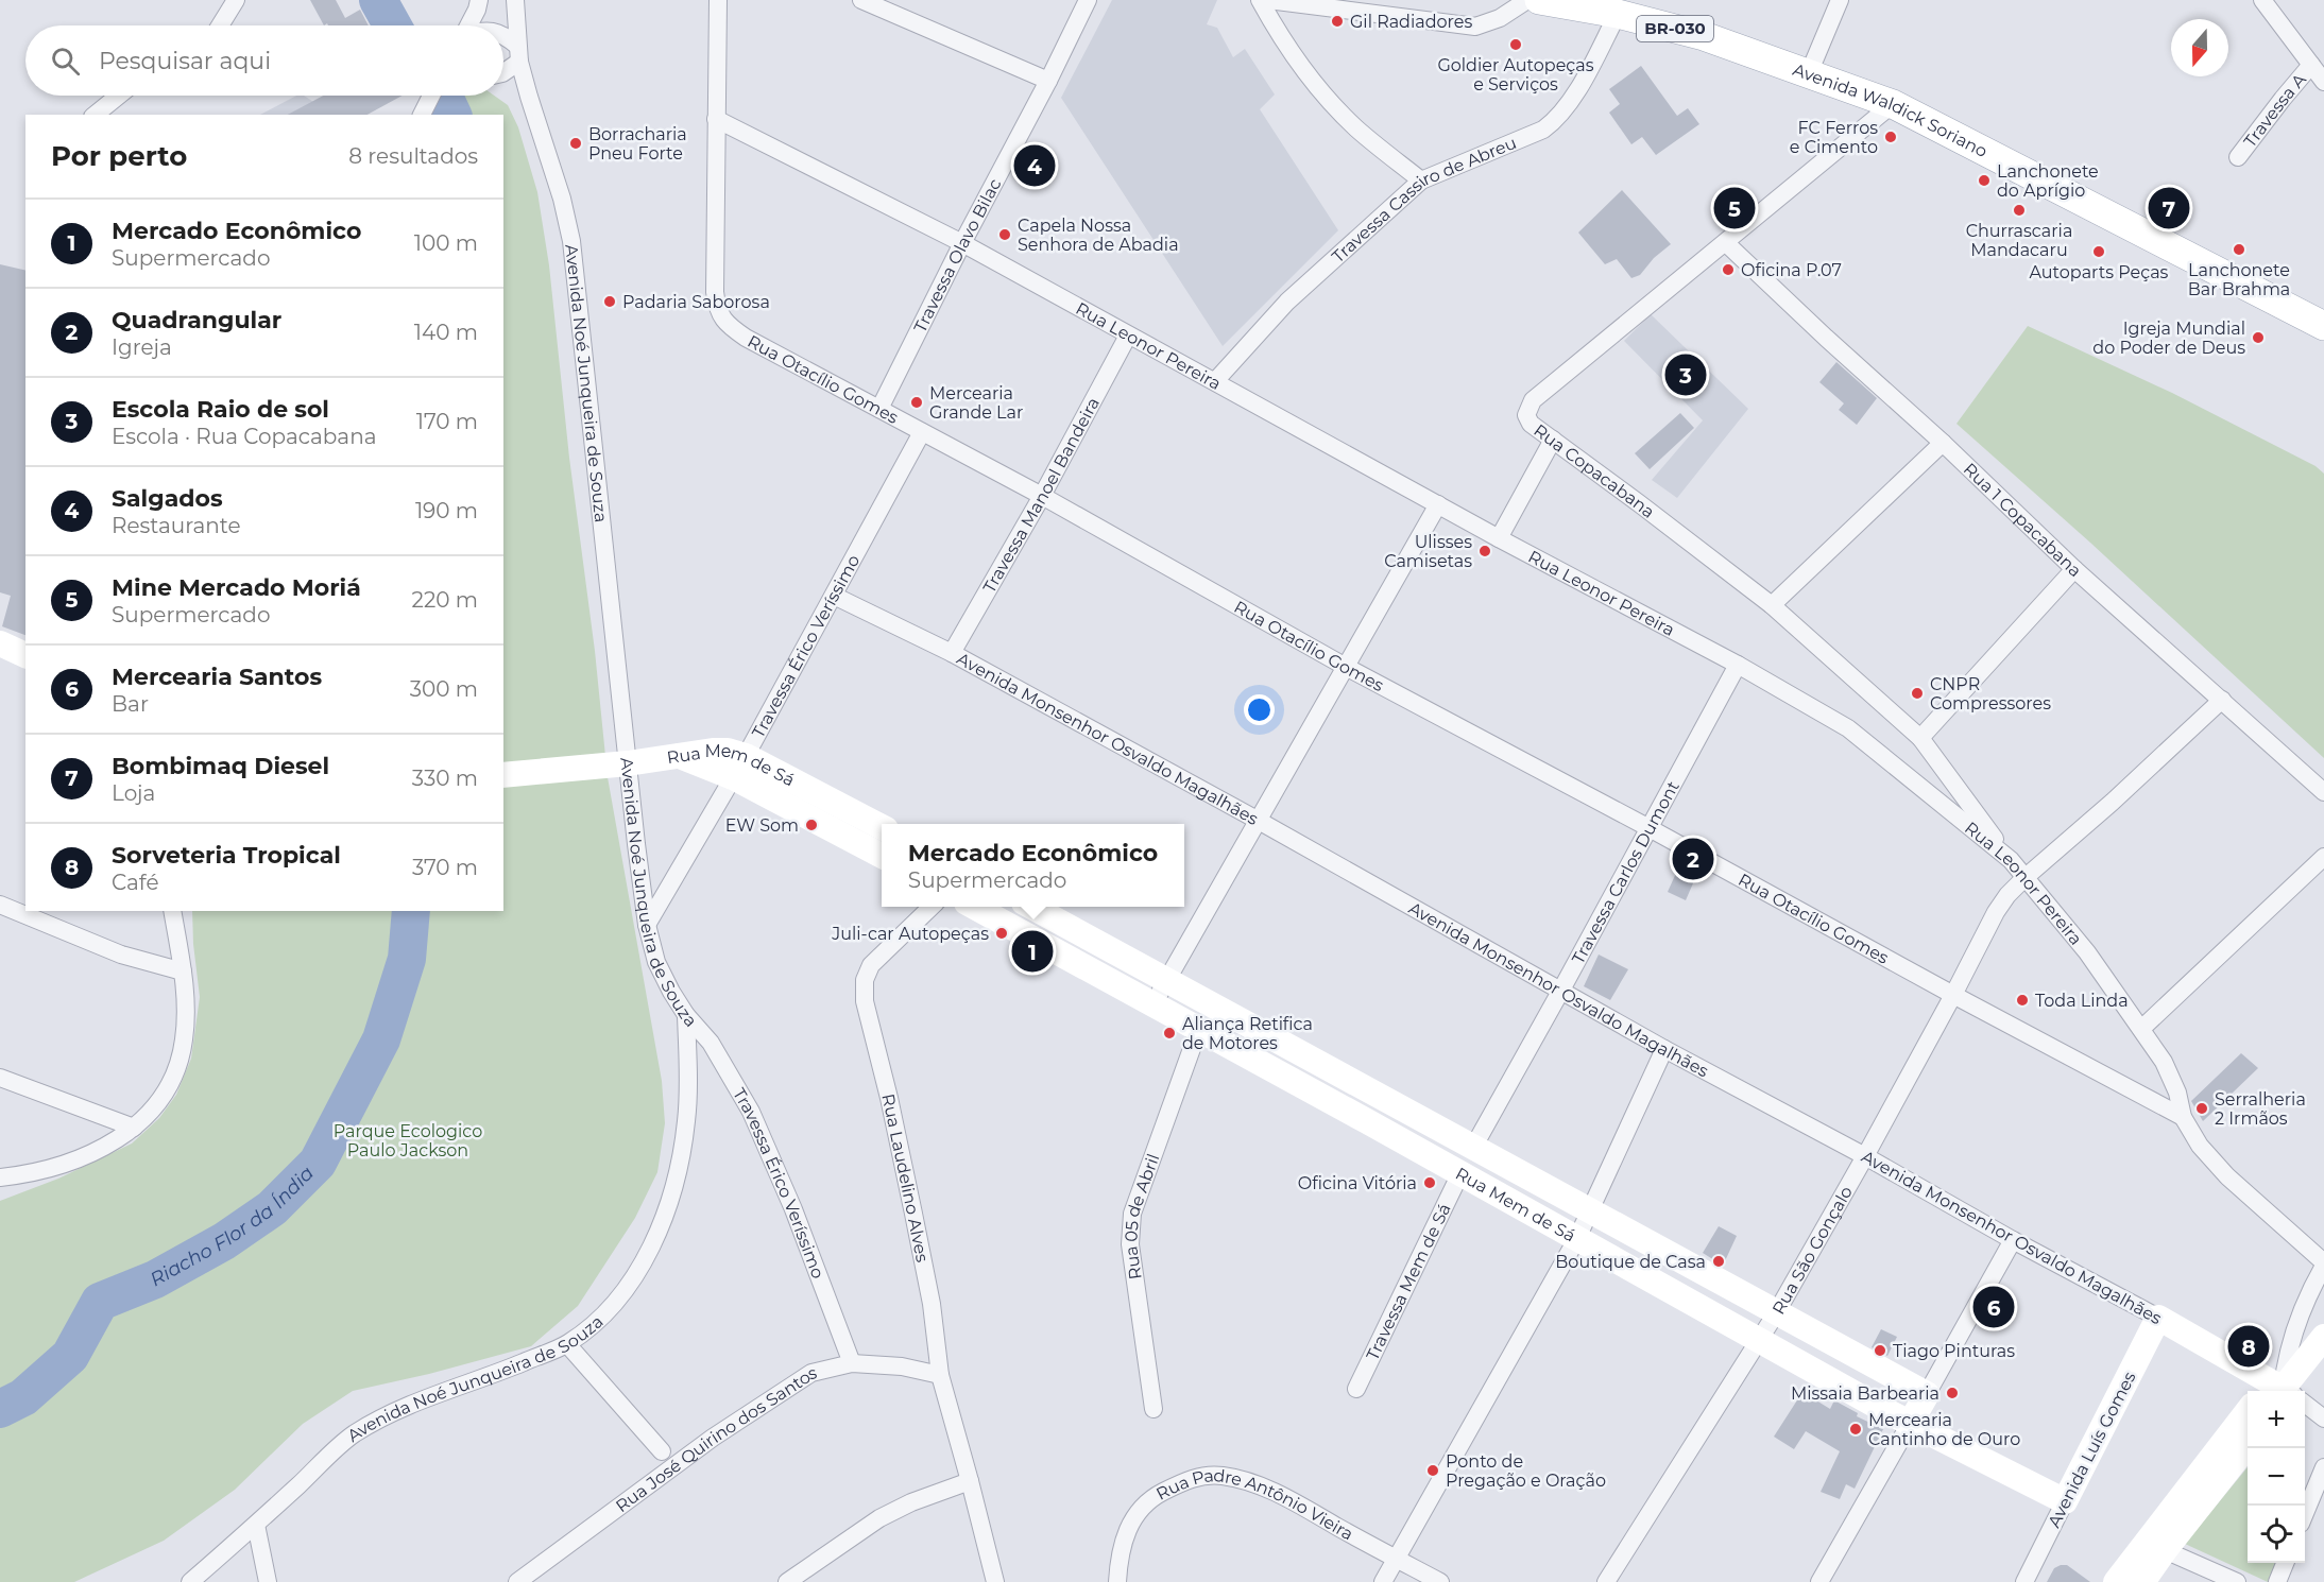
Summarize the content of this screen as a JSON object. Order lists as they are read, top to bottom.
{
  "streets": {
    "main road": ["BR-030", "Avenida Waldick Soriano"],
    "street": [
      "Travessa A",
      "Travessa Cassiro de Abreu",
      "Travessa Olavo Bilac",
      "Rua Leonor Pereira",
      "Rua Otacílio Gomes",
      "Avenida Noé Junqueira de Souza",
      "Rua Copacabana",
      "Travessa Manoel Bandeira",
      "Rua 1 Copacabana",
      "Travessa Érico Veríssimo",
      "Avenida Monsenhor Osvaldo Magalhães",
      "Rua Mem de Sá",
      "Travessa Carlos Dumont",
      "Rua Laudelino Alves",
      "Rua 05 de Abril",
      "Rua São Gonçalo",
      "Travessa Mem de Sá",
      "Rua José Quirino dos Santos",
      "Avenida Luís Gomes",
      "Rua Padre Antônio Vieira"
    ]
  },
  "crossings": [
    ["Avenida Waldick Soriano", "Travessa Cassiro de Abreu"],
    ["Avenida Waldick Soriano", "Rua Copacabana"],
    ["Travessa Cassiro de Abreu", "Rua Leonor Pereira"],
    ["Travessa Olavo Bilac", "Rua Leonor Pereira"],
    ["Travessa Olavo Bilac", "Rua Otacílio Gomes"],
    ["Rua Leonor Pereira", "Rua Otacílio Gomes"],
    ["Rua Leonor Pereira", "Rua Copacabana"],
    ["Rua Leonor Pereira", "Travessa Manoel Bandeira"],
    ["Rua Leonor Pereira", "Travessa Carlos Dumont"],
    ["Rua Leonor Pereira", "Rua São Gonçalo"],
    ["Rua Otacílio Gomes", "Travessa Manoel Bandeira"],
    ["Rua Otacílio Gomes", "Travessa Érico Veríssimo"],
    ["Rua Otacílio Gomes", "Travessa Carlos Dumont"],
    ["Rua Otacílio Gomes", "Rua São Gonçalo"],
    ["Avenida Noé Junqueira de Souza", "Travessa Érico Veríssimo"],
    ["Avenida Noé Junqueira de Souza", "Rua Mem de Sá"],
    ["Rua Copacabana", "Rua 1 Copacabana"],
    ["Travessa Manoel Bandeira", "Avenida Monsenhor Osvaldo Magalhães"],
    ["Rua 1 Copacabana", "Rua São Gonçalo"],
    ["Travessa Érico Veríssimo", "Avenida Monsenhor Osvaldo Magalhães"],
    ["Travessa Érico Veríssimo", "Rua Mem de Sá"],
    ["Travessa Érico Veríssimo", "Rua José Quirino dos Santos"],
    ["Avenida Monsenhor Osvaldo Magalhães", "Travessa Carlos Dumont"],
    ["Avenida Monsenhor Osvaldo Magalhães", "Rua São Gonçalo"],
    ["Avenida Monsenhor Osvaldo Magalhães", "Avenida Luís Gomes"],
    ["Rua Mem de Sá", "Travessa Carlos Dumont"],
    ["Rua Mem de Sá", "Rua 05 de Abril"],
    ["Rua Mem de Sá", "Rua São Gonçalo"],
    ["Rua Mem de Sá", "Travessa Mem de Sá"],
    ["Rua Mem de Sá", "Avenida Luís Gomes"],
    ["Rua Laudelino Alves", "Rua José Quirino dos Santos"]
  ],
  "water": ["Riacho Flor da Índia"],
  "parks": ["Parque Ecologico Paulo Jackson"],
  "places": [
    "Gil Radiadores",
    "Goldier Autopeças e Serviços",
    "FC Ferros e Cimento",
    "Borracharia Pneu Forte",
    "Lanchonete do Aprígio",
    "Churrascaria Mandacaru",
    "Capela Nossa Senhora de Abadia",
    "Lanchonete Bar Brahma",
    "Autoparts Peças",
    "Oficina P.07",
    "Padaria Saborosa",
    "Igreja Mundial do Poder de Deus",
    "Mercearia Grande Lar",
    "Ulisses Camisetas",
    "CNPR Compressores",
    "EW Som",
    "Juli-car Autopeças",
    "Toda Linda",
    "Aliança Retifica de Motores",
    "Serralheria 2 Irmãos",
    "Oficina Vitória",
    "Boutique de Casa",
    "Tiago Pinturas",
    "Missaia Barbearia",
    "Mercearia Cantinho de Ouro",
    "Ponto de Pregação e Oração"
  ],
  "north": "bottom",
  "page": {
    "search": "Pesquisar aqui",
    "heading": ["Por perto", "8 resultados"],
    "pins": [
      "4",
      "5",
      "7",
      "3",
      "2",
      "1",
      "6",
      "8"
    ],
    "list": [
      {
        "mark": "1",
        "name": "Mercado Econômico",
        "note": "Supermercado",
        "value": "100 m"
      },
      {
        "mark": "2",
        "name": "Quadrangular",
        "note": "Igreja",
        "value": "140 m"
      },
      {
        "mark": "3",
        "name": "Escola Raio de sol",
        "note": "Escola · Rua Copacabana",
        "value": "170 m"
      },
      {
        "mark": "4",
        "name": "Salgados",
        "note": "Restaurante",
        "value": "190 m"
      },
      {
        "mark": "5",
        "name": "Mine Mercado Moriá",
        "note": "Supermercado",
        "value": "220 m"
      },
      {
        "mark": "6",
        "name": "Mercearia Santos",
        "note": "Bar",
        "value": "300 m"
      },
      {
        "mark": "7",
        "name": "Bombimaq Diesel",
        "note": "Loja",
        "value": "330 m"
      },
      {
        "mark": "8",
        "name": "Sorveteria Tropical",
        "note": "Café",
        "value": "370 m"
      }
    ],
    "popup": ["Mercado Econômico", "Supermercado"],
    "map_buttons": ["+", "−"]
  }
}
